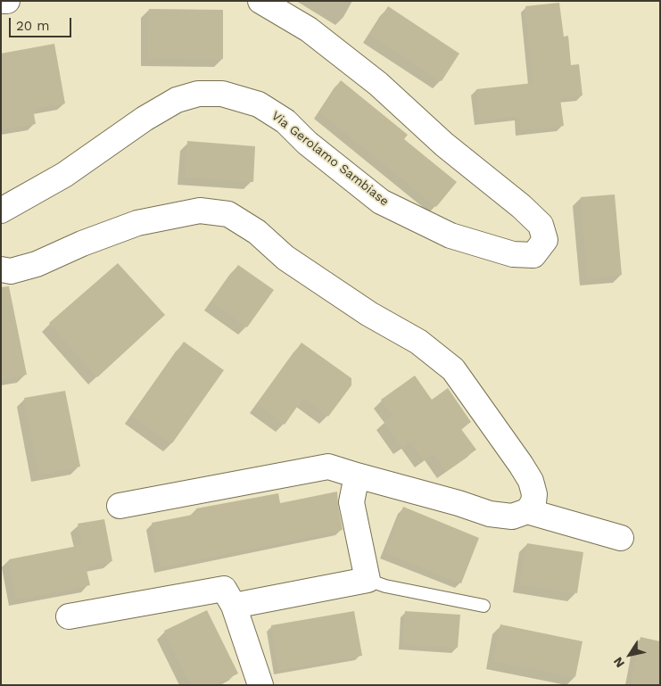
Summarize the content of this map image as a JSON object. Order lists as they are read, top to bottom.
{
  "streets": {
    "street": ["Via Gerolamo Sambiase"]
  },
  "scale_bar": "20 m",
  "north": "bottom left"
}
